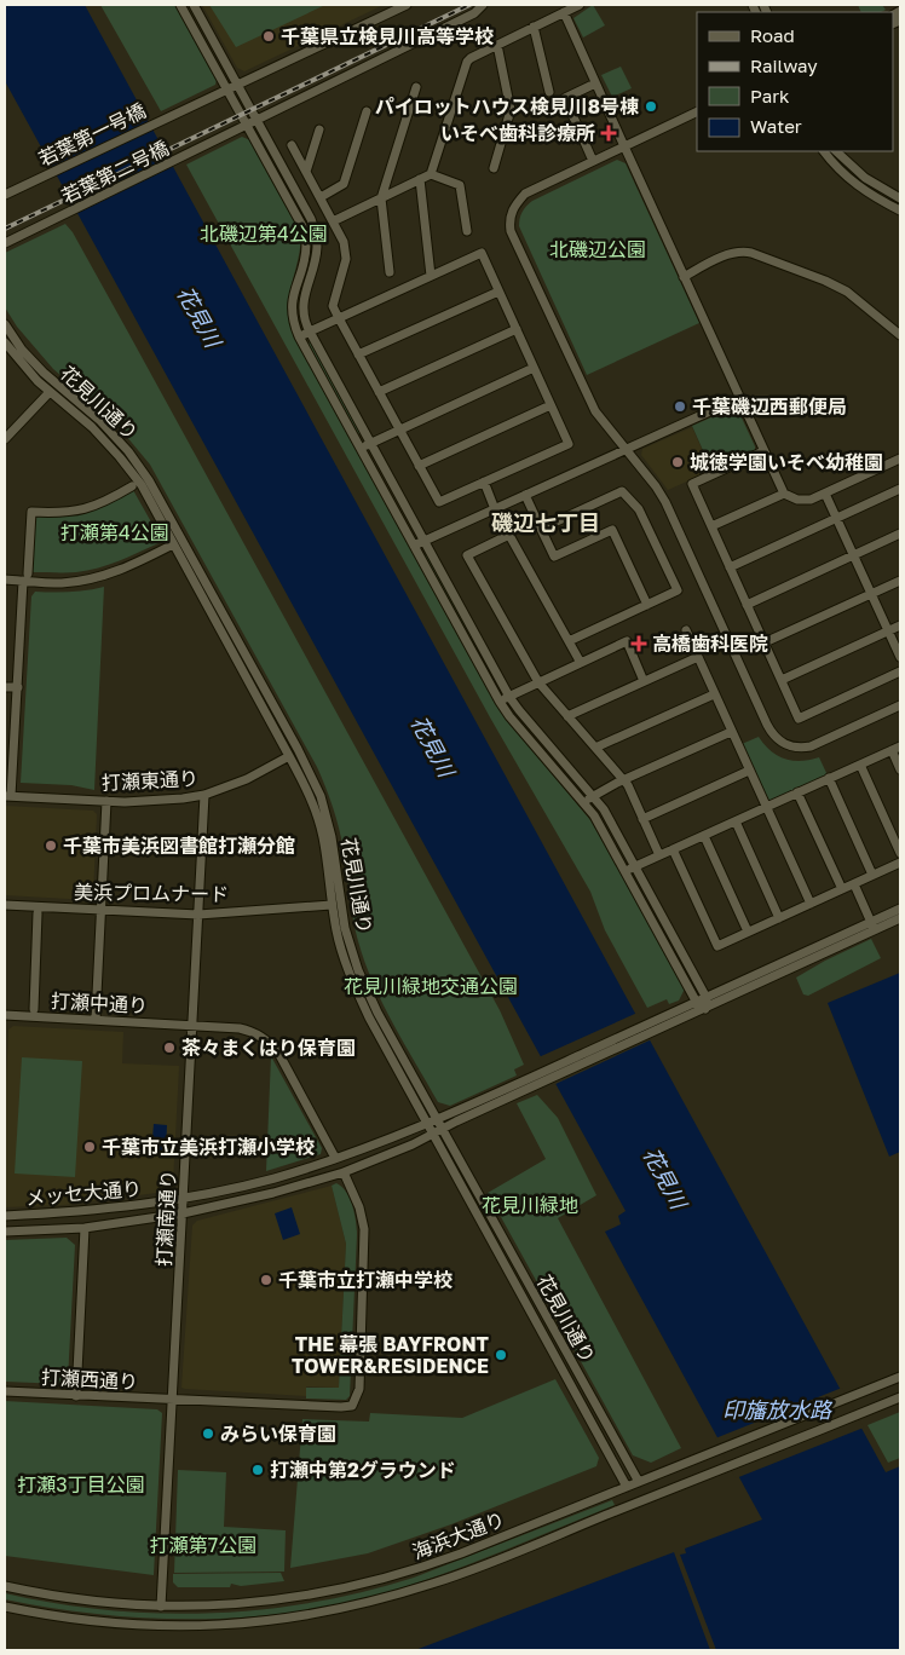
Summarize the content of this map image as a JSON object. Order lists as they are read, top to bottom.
{
  "streets": {
    "street": [
      "若葉第一号橋",
      "若葉第二号橋",
      "花見川通り",
      "打瀬東通り",
      "美浜プロムナード",
      "打瀬中通り",
      "メッセ大通り",
      "打瀬南通り",
      "打瀬西通り",
      "海浜大通り"
    ]
  },
  "crossings": [
    ["花見川通り", "打瀬東通り"],
    ["花見川通り", "美浜プロムナード"],
    ["花見川通り", "メッセ大通り"],
    ["花見川通り", "海浜大通り"],
    ["打瀬東通り", "打瀬南通り"],
    ["美浜プロムナード", "打瀬南通り"],
    ["打瀬中通り", "メッセ大通り"],
    ["打瀬中通り", "打瀬南通り"],
    ["メッセ大通り", "打瀬南通り"],
    ["メッセ大通り", "打瀬西通り"],
    ["打瀬南通り", "打瀬西通り"],
    ["打瀬南通り", "海浜大通り"]
  ],
  "districts": ["磯辺七丁目"],
  "water": ["花見川", "印旛放水路"],
  "parks": [
    "北磯辺第4公園",
    "北磯辺公園",
    "打瀬第4公園",
    "花見川緑地交通公園",
    "花見川緑地",
    "打瀬3丁目公園",
    "打瀬第7公園"
  ],
  "places": {
    "other": [
      "千葉県立検見川高等学校",
      "パイロットハウス検見川8号棟",
      "千葉磯辺西郵便局",
      "城徳学園いそべ幼稚園",
      "千葉市美浜図書館打瀬分館",
      "茶々まくはり保育園",
      "千葉市立美浜打瀬小学校",
      "千葉市立打瀬中学校",
      "THE 幕張 BAYFRONT TOWER&RESIDENCE",
      "みらい保育園",
      "打瀬中第2グラウンド"
    ],
    "health": ["いそべ歯科診療所", "高橋歯科医院"]
  },
  "legend": [
    "Road",
    "Railway",
    "Park",
    "Water"
  ]
}
